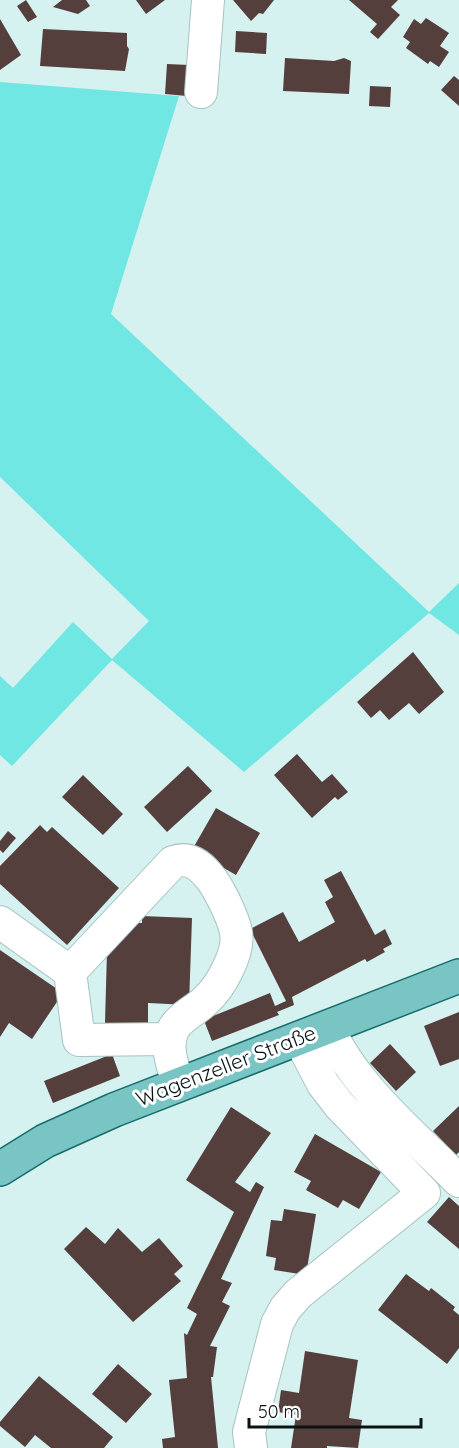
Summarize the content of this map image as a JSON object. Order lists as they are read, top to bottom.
{
  "streets": {
    "main road": ["Wagenzeller Straße"]
  },
  "scale_bar": "50 m"
}
